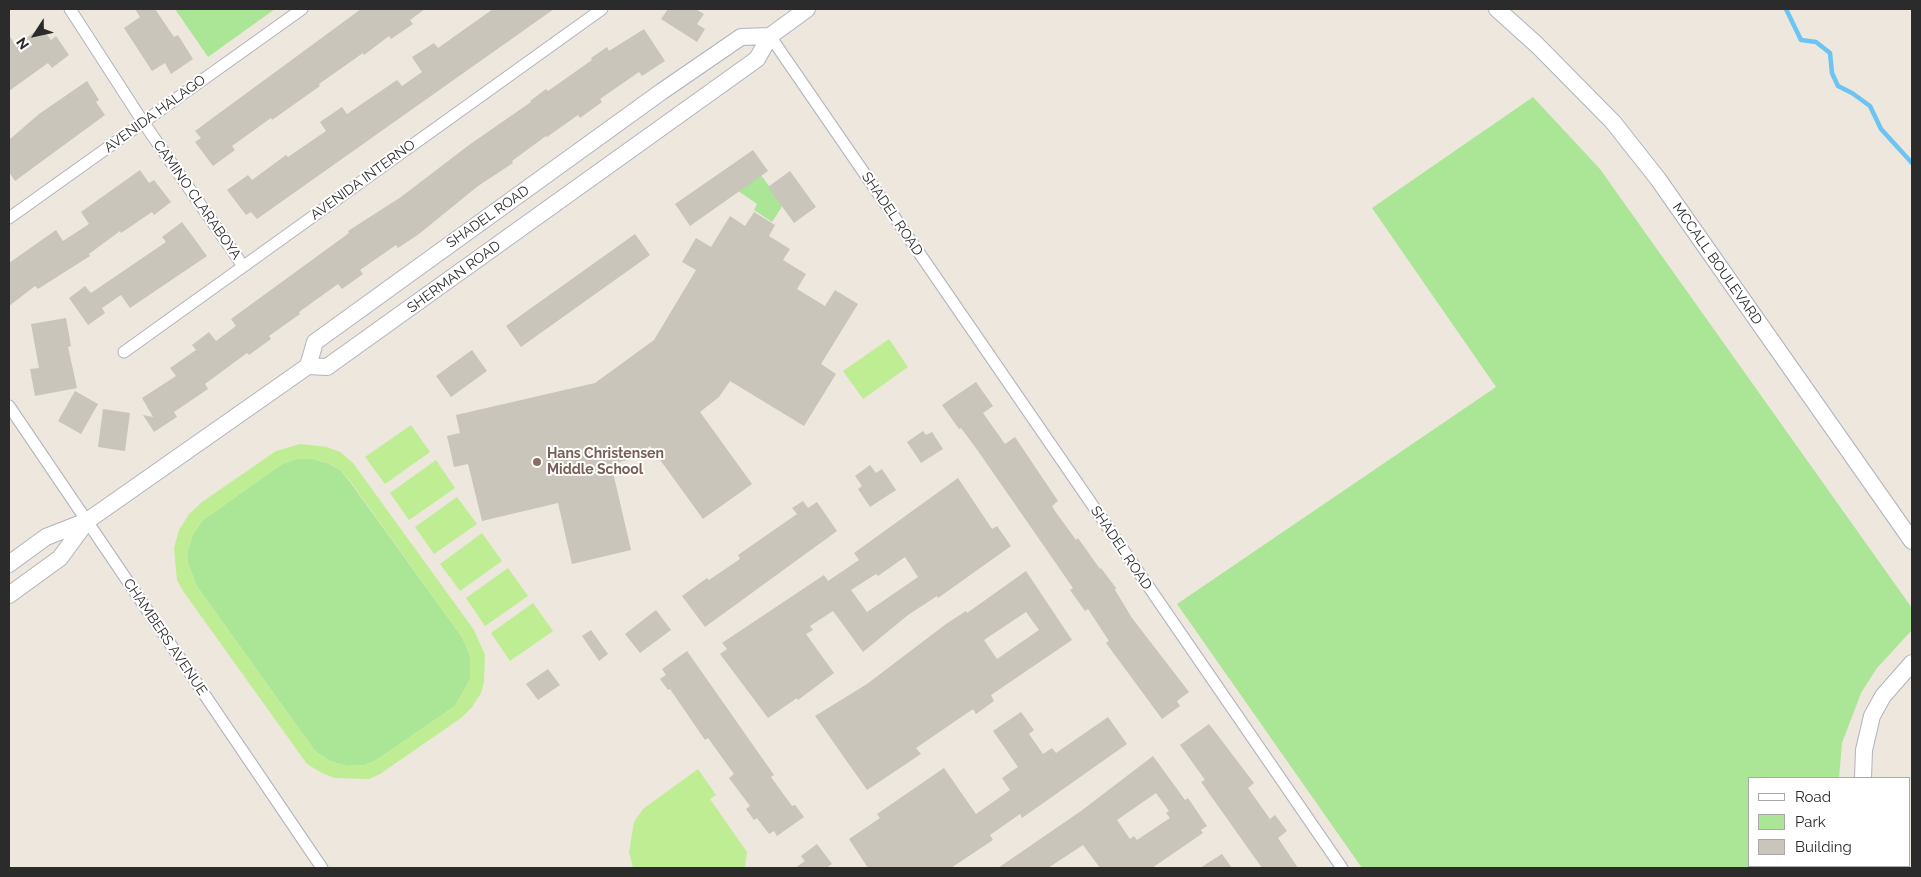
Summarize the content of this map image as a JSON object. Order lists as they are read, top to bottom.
{
  "streets": {
    "street": [
      "AVENIDA HALAGO",
      "AVENIDA INTERNO",
      "CAMINO CLARABOYA",
      "SHADEL ROAD",
      "MCCALL BOULEVARD",
      "SHERMAN ROAD",
      "CHAMBERS AVENUE"
    ]
  },
  "crossings": [
    ["AVENIDA HALAGO", "CAMINO CLARABOYA"],
    ["AVENIDA INTERNO", "CAMINO CLARABOYA"],
    ["SHADEL ROAD", "SHERMAN ROAD"]
  ],
  "places": ["Hans Christensen Middle School"],
  "legend": ["Road", "Park", "Building"],
  "north": "bottom left"
}
